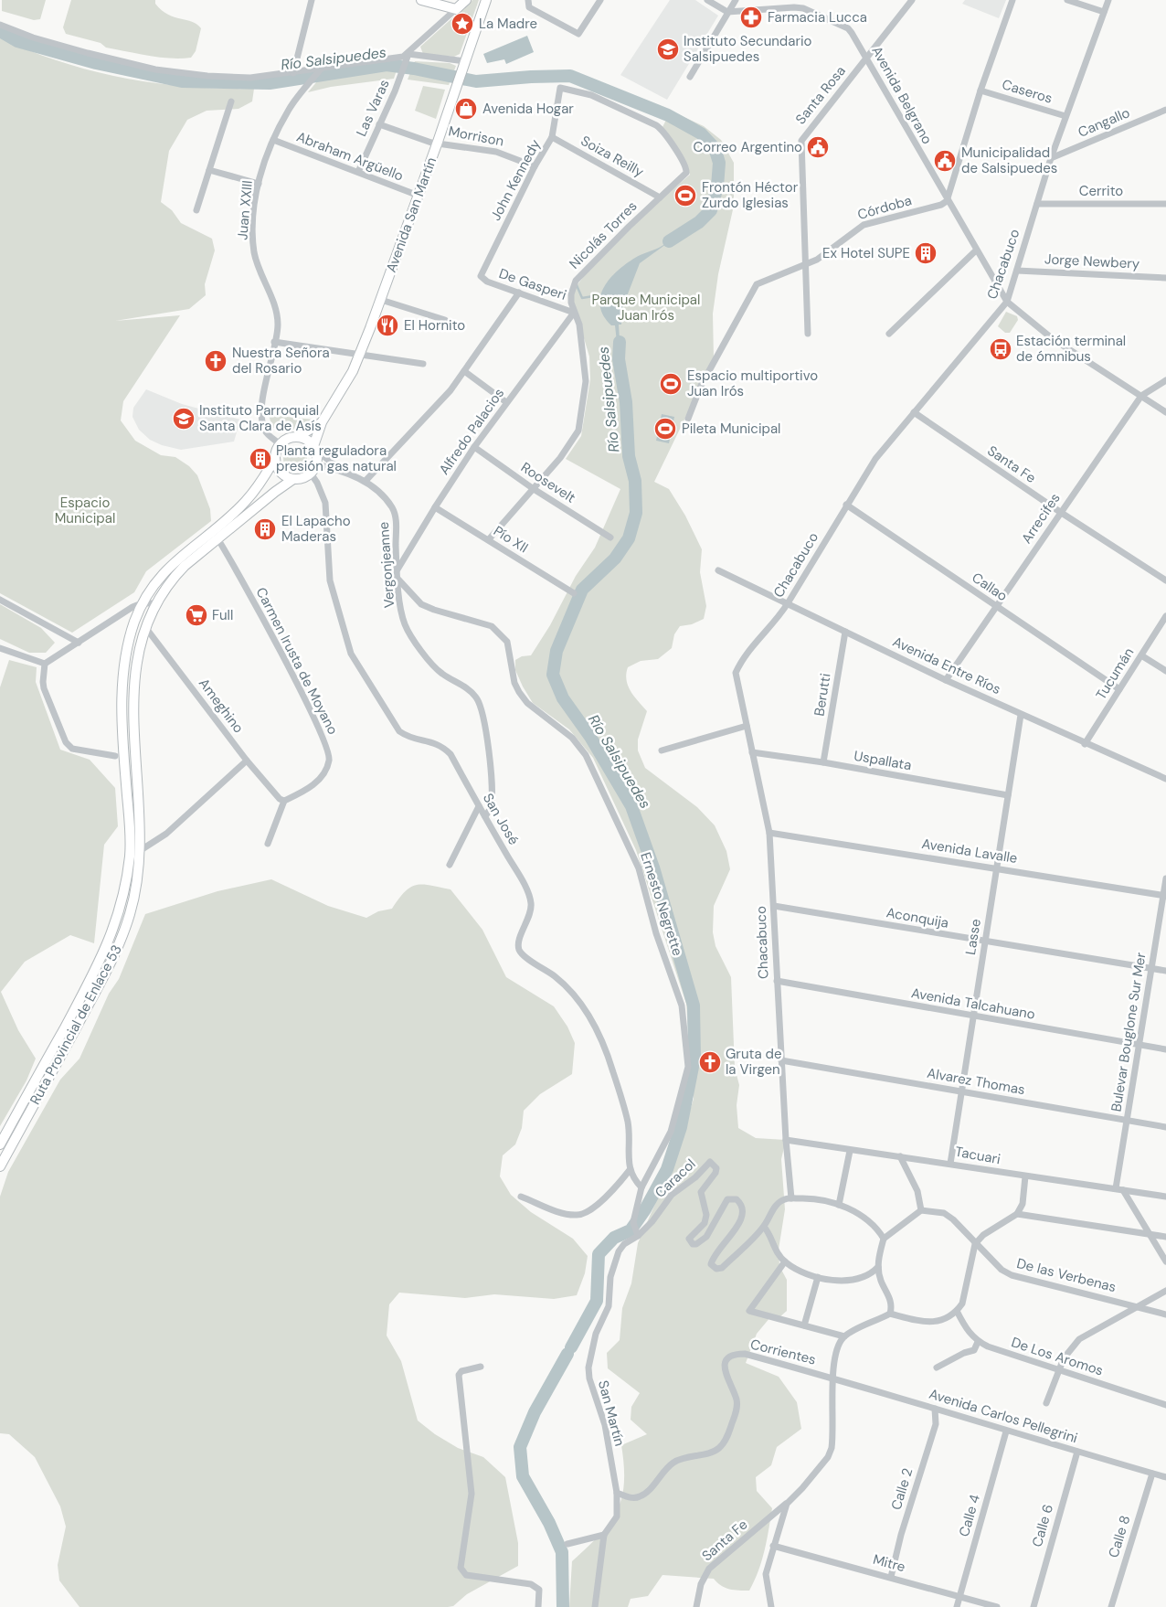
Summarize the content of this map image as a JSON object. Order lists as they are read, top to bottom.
{
  "streets": {
    "main road": ["Avenida San Martín", "Ruta Provincial de Enlace 53"],
    "street": [
      "Caseros",
      "Santa Rosa",
      "Avenida Belgrano",
      "Las Varas",
      "Cangallo",
      "Morrison",
      "Abraham Argüello",
      "Soiza Reilly",
      "John Kennedy",
      "Cerrito",
      "Córdoba",
      "Juan XXIII",
      "Nicolás Torres",
      "Jorge Newbery",
      "Chacabuco",
      "De Gasperi",
      "Alfredo Palacios",
      "Santa Fe",
      "Roosevelt",
      "Arrecifes",
      "Pío XII",
      "Vergonjeanne",
      "Callao",
      "Carmen Irusta de Moyano",
      "Avenida Entre Ríos",
      "Tucumán",
      "Berutti",
      "Ameghino",
      "Uspallata",
      "San José",
      "Avenida Lavalle",
      "Ernesto Negrette",
      "Aconquija",
      "Lasse",
      "Avenida Talcahuano",
      "Bulevar Bouglone Sur Mer",
      "Alvarez Thomas",
      "Tacuari",
      "Caracol",
      "De las Verbenas",
      "Corrientes",
      "De Los Aromos",
      "San Martín",
      "Avenida Carlos Pellegrini",
      "Calle 2",
      "Calle 4",
      "Calle 6",
      "Calle 8",
      "Mitre"
    ]
  },
  "crossings": [
    ["Caseros", "Chacabuco"],
    ["Santa Rosa", "Avenida Belgrano"],
    ["Santa Rosa", "Córdoba"],
    ["Avenida Belgrano", "Córdoba"],
    ["Avenida Belgrano", "Chacabuco"],
    ["Avenida Belgrano", "Arrecifes"],
    ["Las Varas", "Morrison"],
    ["Las Varas", "Abraham Argüello"],
    ["Cangallo", "Chacabuco"],
    ["Morrison", "John Kennedy"],
    ["Morrison", "Avenida San Martín"],
    ["Abraham Argüello", "Juan XXIII"],
    ["Abraham Argüello", "Avenida San Martín"],
    ["Soiza Reilly", "John Kennedy"],
    ["Soiza Reilly", "Nicolás Torres"],
    ["John Kennedy", "Nicolás Torres"],
    ["John Kennedy", "De Gasperi"],
    ["Cerrito", "Chacabuco"],
    ["Juan XXIII", "Avenida San Martín"],
    ["Juan XXIII", "Vergonjeanne"],
    ["Juan XXIII", "San José"],
    ["Juan XXIII", "Ruta Provincial de Enlace 53"],
    ["Avenida San Martín", "Vergonjeanne"],
    ["Avenida San Martín", "San José"],
    ["Avenida San Martín", "Ruta Provincial de Enlace 53"],
    ["Nicolás Torres", "De Gasperi"],
    ["Nicolás Torres", "Alfredo Palacios"],
    ["Nicolás Torres", "Roosevelt"],
    ["Nicolás Torres", "Pío XII"],
    ["Jorge Newbery", "Chacabuco"],
    ["Chacabuco", "Santa Fe"],
    ["Chacabuco", "Callao"],
    ["Chacabuco", "Avenida Entre Ríos"],
    ["Chacabuco", "Uspallata"],
    ["Chacabuco", "Avenida Lavalle"],
    ["Chacabuco", "Aconquija"],
    ["Chacabuco", "Avenida Talcahuano"],
    ["Chacabuco", "Alvarez Thomas"],
    ["Chacabuco", "Tacuari"],
    ["Chacabuco", "Caracol"],
    ["De Gasperi", "Alfredo Palacios"],
    ["Alfredo Palacios", "Roosevelt"],
    ["Alfredo Palacios", "Pío XII"],
    ["Alfredo Palacios", "Vergonjeanne"],
    ["Santa Fe", "Arrecifes"],
    ["Santa Fe", "Corrientes"],
    ["Santa Fe", "Avenida Carlos Pellegrini"],
    ["Arrecifes", "Callao"],
    ["Arrecifes", "Avenida Entre Ríos"],
    ["Vergonjeanne", "San José"],
    ["Vergonjeanne", "Ernesto Negrette"],
    ["Vergonjeanne", "Ruta Provincial de Enlace 53"],
    ["Callao", "Tucumán"],
    ["Carmen Irusta de Moyano", "Ameghino"],
    ["Carmen Irusta de Moyano", "Ruta Provincial de Enlace 53"],
    ["Avenida Entre Ríos", "Tucumán"],
    ["Avenida Entre Ríos", "Berutti"],
    ["Avenida Entre Ríos", "Lasse"],
    ["Berutti", "Uspallata"],
    ["Ameghino", "Ruta Provincial de Enlace 53"],
    ["Uspallata", "Lasse"],
    ["San José", "Ruta Provincial de Enlace 53"],
    ["Avenida Lavalle", "Lasse"],
    ["Avenida Lavalle", "Bulevar Bouglone Sur Mer"],
    ["Ernesto Negrette", "Caracol"],
    ["Ernesto Negrette", "San Martín"],
    ["Aconquija", "Lasse"],
    ["Aconquija", "Bulevar Bouglone Sur Mer"],
    ["Lasse", "Avenida Talcahuano"],
    ["Lasse", "Alvarez Thomas"],
    ["Lasse", "Tacuari"],
    ["Avenida Talcahuano", "Bulevar Bouglone Sur Mer"],
    ["Bulevar Bouglone Sur Mer", "Alvarez Thomas"],
    ["Bulevar Bouglone Sur Mer", "Tacuari"],
    ["Caracol", "San Martín"],
    ["De las Verbenas", "De Los Aromos"],
    ["Corrientes", "San Martín"],
    ["Corrientes", "Avenida Carlos Pellegrini"],
    ["Avenida Carlos Pellegrini", "Calle 2"],
    ["Avenida Carlos Pellegrini", "Calle 4"],
    ["Avenida Carlos Pellegrini", "Calle 6"],
    ["Avenida Carlos Pellegrini", "Calle 8"],
    ["Calle 2", "Mitre"],
    ["Calle 4", "Mitre"]
  ],
  "water": ["Río Salsipuedes"],
  "parks": ["Parque Municipal Juan Irós", "Espacio Municipal"],
  "places": {
    "pharmacy": ["Farmacia Lucca"],
    "place": ["La Madre"],
    "school or university": ["Instituto Secundario Salsipuedes", "Instituto Parroquial Santa Clara de Asís"],
    "shop": ["Avenida Hogar"],
    "public building": ["Correo Argentino", "Municipalidad de Salsipuedes"],
    "sports": ["Frontón Héctor Zurdo Iglesias", "Espacio multiportivo Juan Irós", "Pileta Municipal"],
    "building": ["Ex Hotel SUPE", "Planta reguladora presión gas natural", "El Lapacho Maderas"],
    "restaurant": ["El Hornito"],
    "bus stop": ["Estación terminal de ómnibus"],
    "church": ["Nuestra Señora del Rosario", "Gruta de la Virgen"],
    "supermarket": ["Full"]
  }
}
